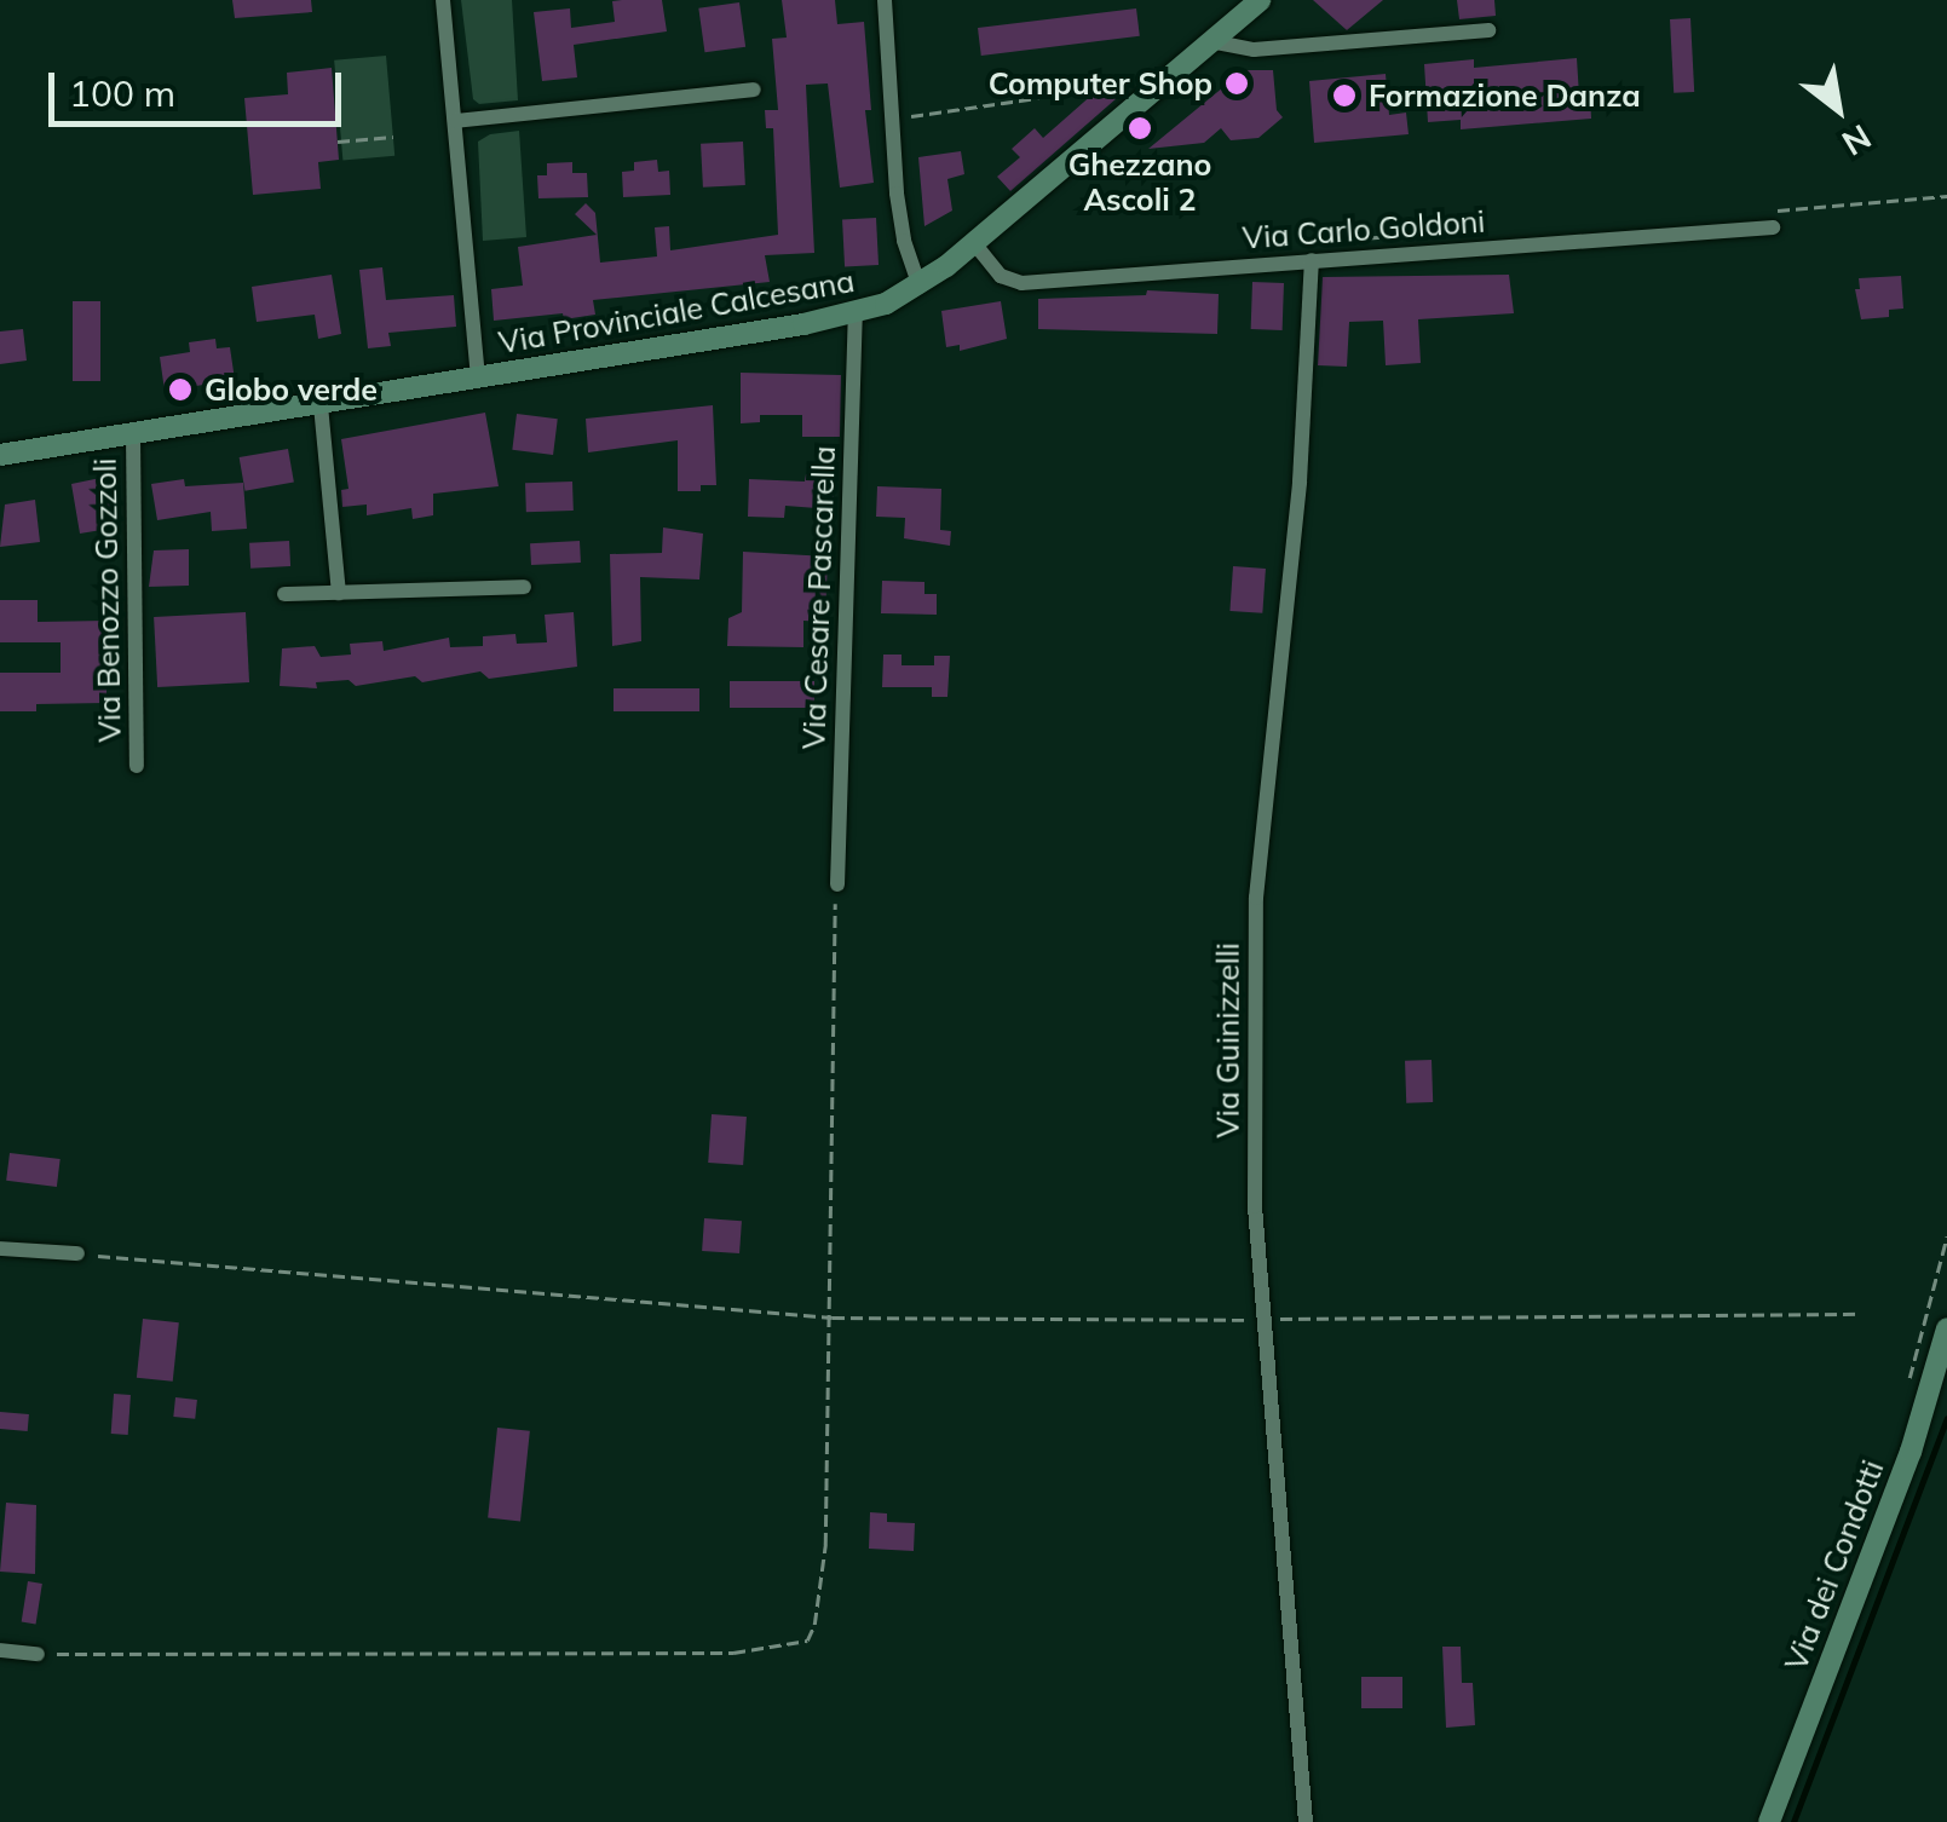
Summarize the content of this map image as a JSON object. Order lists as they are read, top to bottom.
{
  "streets": {
    "main road": ["Via Provinciale Calcesana", "Via dei Condotti"],
    "street": [
      "Via Carlo Goldoni",
      "Via Cesare Pascarella",
      "Via Benozzo Gozzoli",
      "Via Guinizzelli"
    ]
  },
  "crossings": [
    ["Via Carlo Goldoni", "Via Provinciale Calcesana"],
    ["Via Carlo Goldoni", "Via Guinizzelli"],
    ["Via Provinciale Calcesana", "Via Cesare Pascarella"],
    ["Via Provinciale Calcesana", "Via Benozzo Gozzoli"]
  ],
  "places": [
    "Computer Shop",
    "Formazione Danza",
    "Ghezzano Ascoli 2",
    "Globo verde"
  ],
  "scale_bar": "100 m",
  "north": "bottom right"
}
